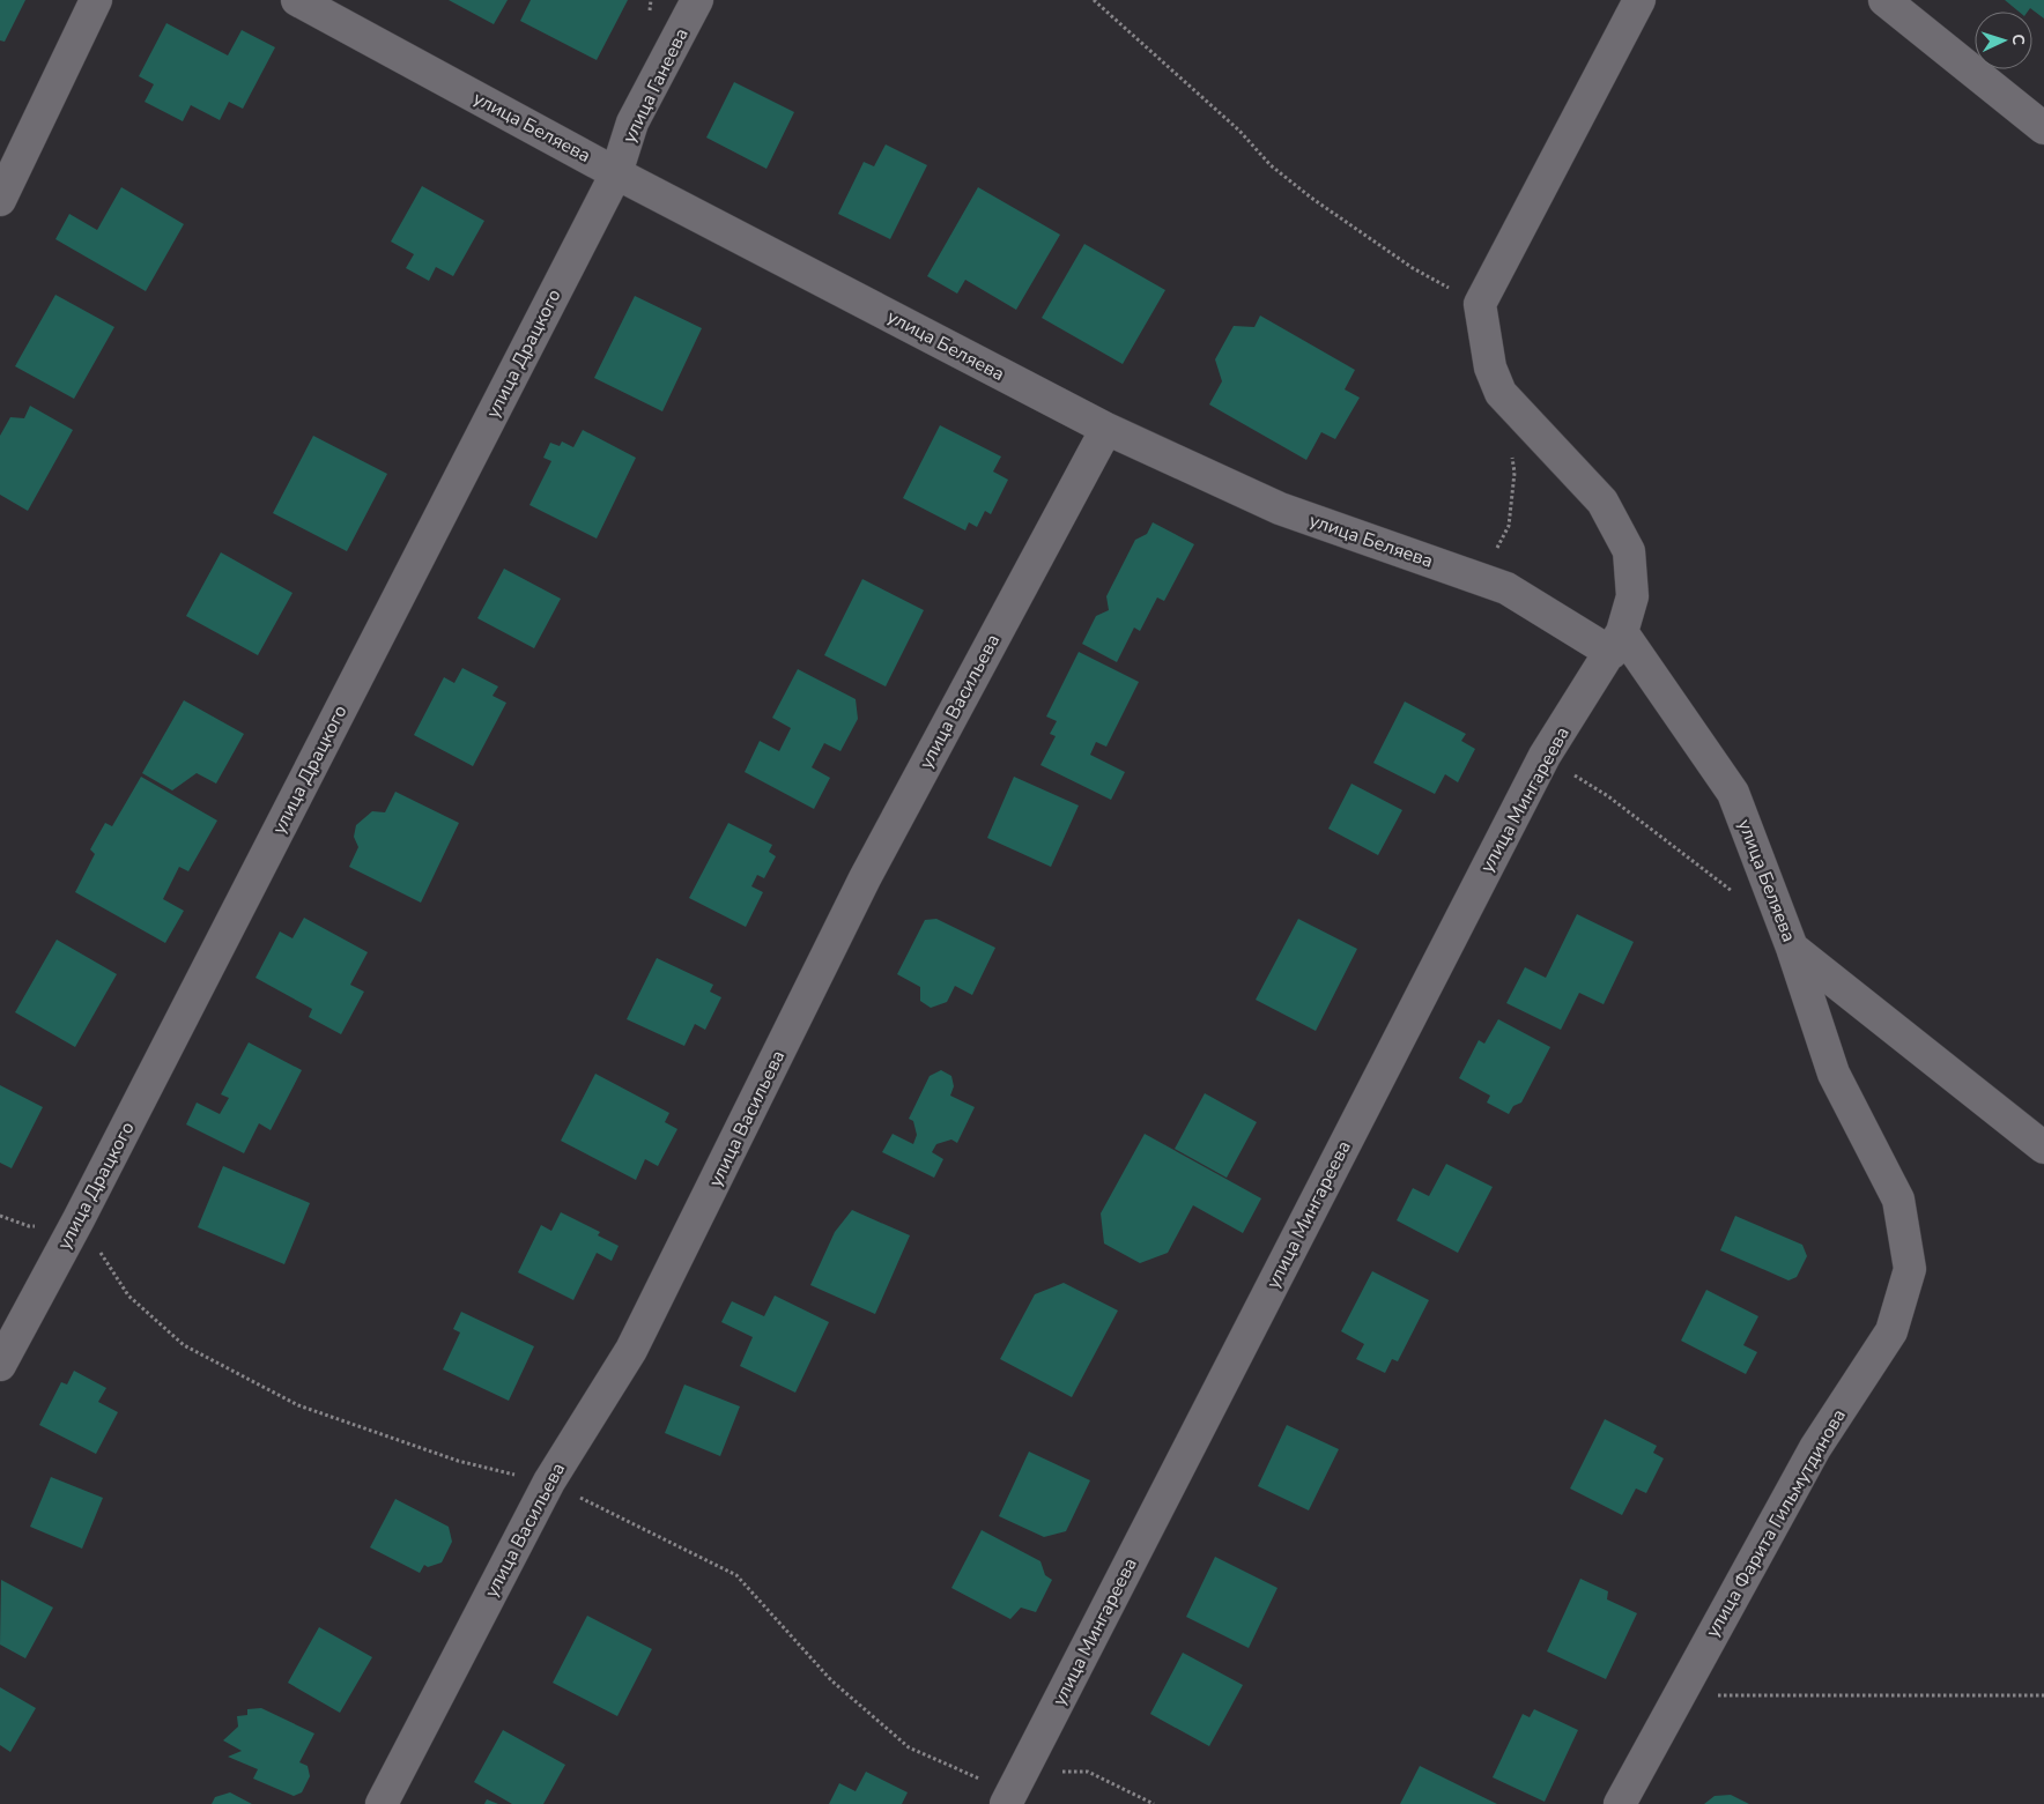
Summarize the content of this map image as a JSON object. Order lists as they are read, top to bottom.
{
  "streets": {
    "street": [
      "улица Ганеева",
      "улица Беляева",
      "улица Драцкого",
      "улица Васильева",
      "улица Мингареева",
      "улица Фарита Гильмутдинова"
    ]
  },
  "crossings": [
    ["улица Ганеева", "улица Беляева"],
    ["улица Ганеева", "улица Драцкого"],
    ["улица Беляева", "улица Драцкого"],
    ["улица Беляева", "улица Васильева"],
    ["улица Беляева", "улица Мингареева"],
    ["улица Беляева", "улица Фарита Гильмутдинова"]
  ],
  "north": "right"
}
